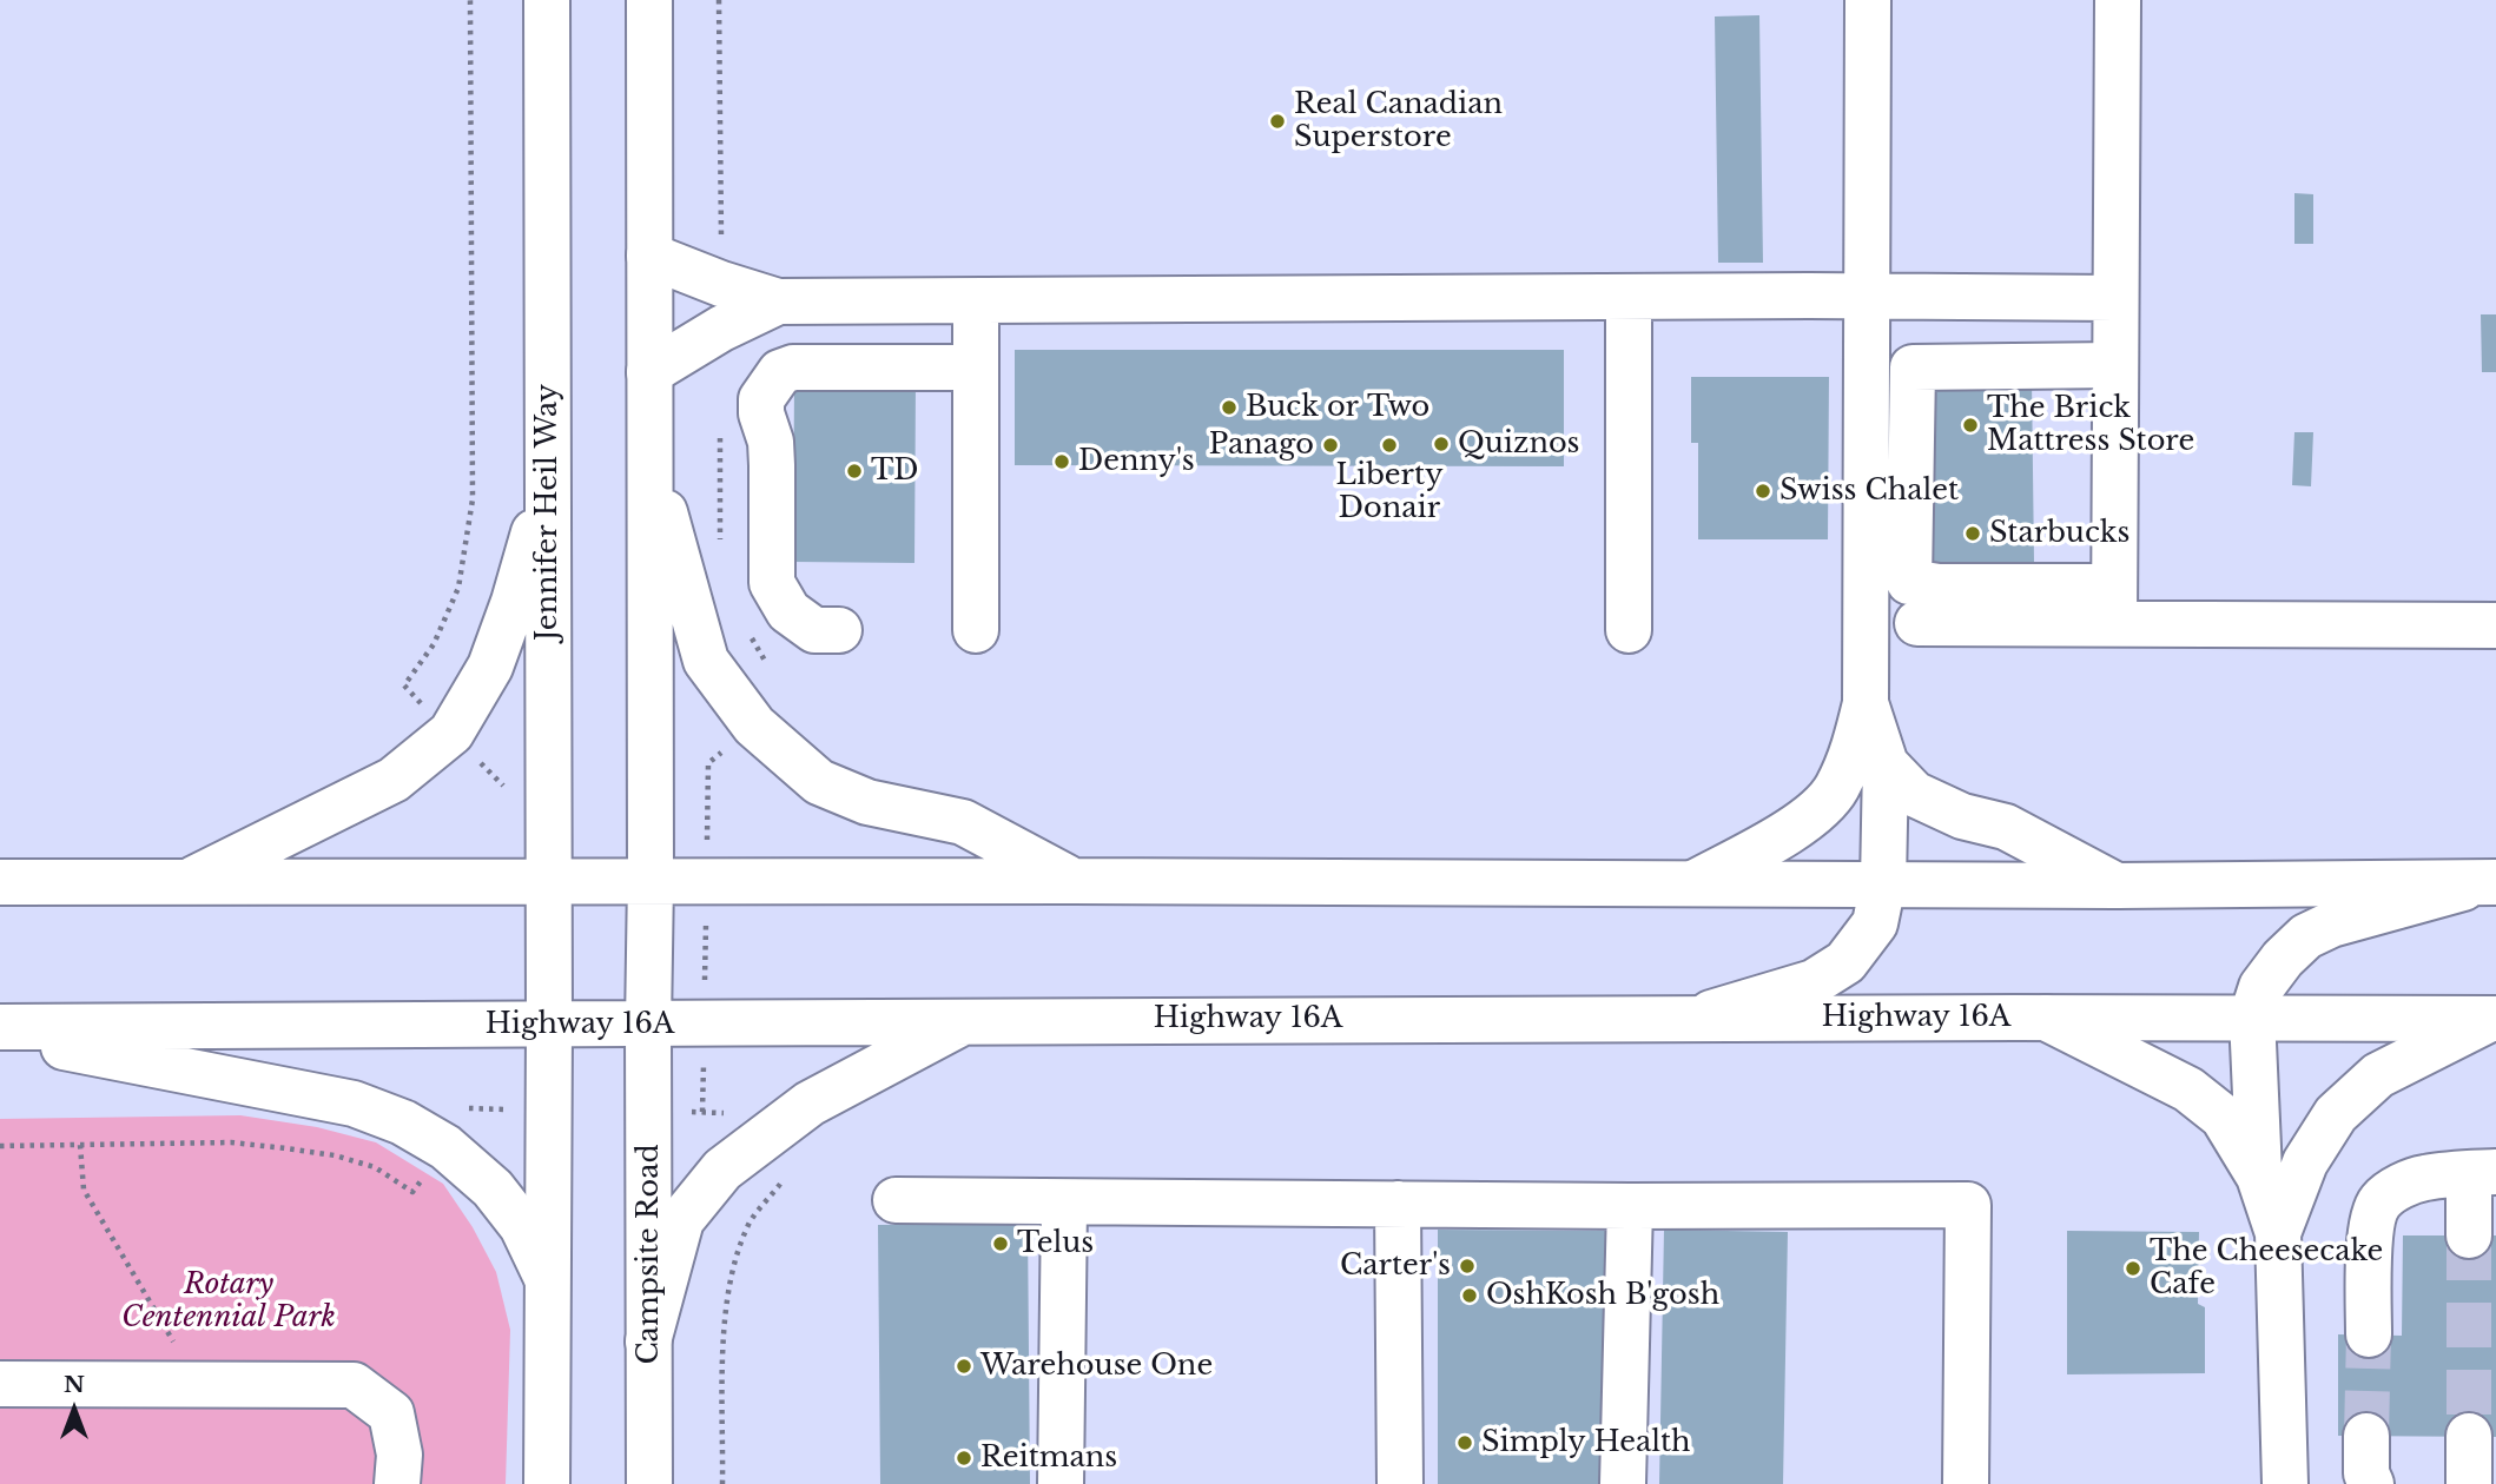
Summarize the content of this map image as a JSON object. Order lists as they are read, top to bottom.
{
  "streets": {
    "main road": ["Jennifer Heil Way", "Highway 16A", "Campsite Road"]
  },
  "crossings": [
    ["Jennifer Heil Way", "Highway 16A"],
    ["Highway 16A", "Campsite Road"]
  ],
  "parks": ["Rotary Centennial Park"],
  "places": [
    "Real Canadian Superstore",
    "Buck or Two",
    "The Brick Mattress Store",
    "Quiznos",
    "Panago",
    "Liberty Donair",
    "Denny's",
    "TD",
    "Swiss Chalet",
    "Starbucks",
    "Telus",
    "Carter's",
    "The Cheesecake Cafe",
    "OshKosh B'gosh",
    "Warehouse One",
    "Simply Health",
    "Reitmans"
  ],
  "north": "top"
}
